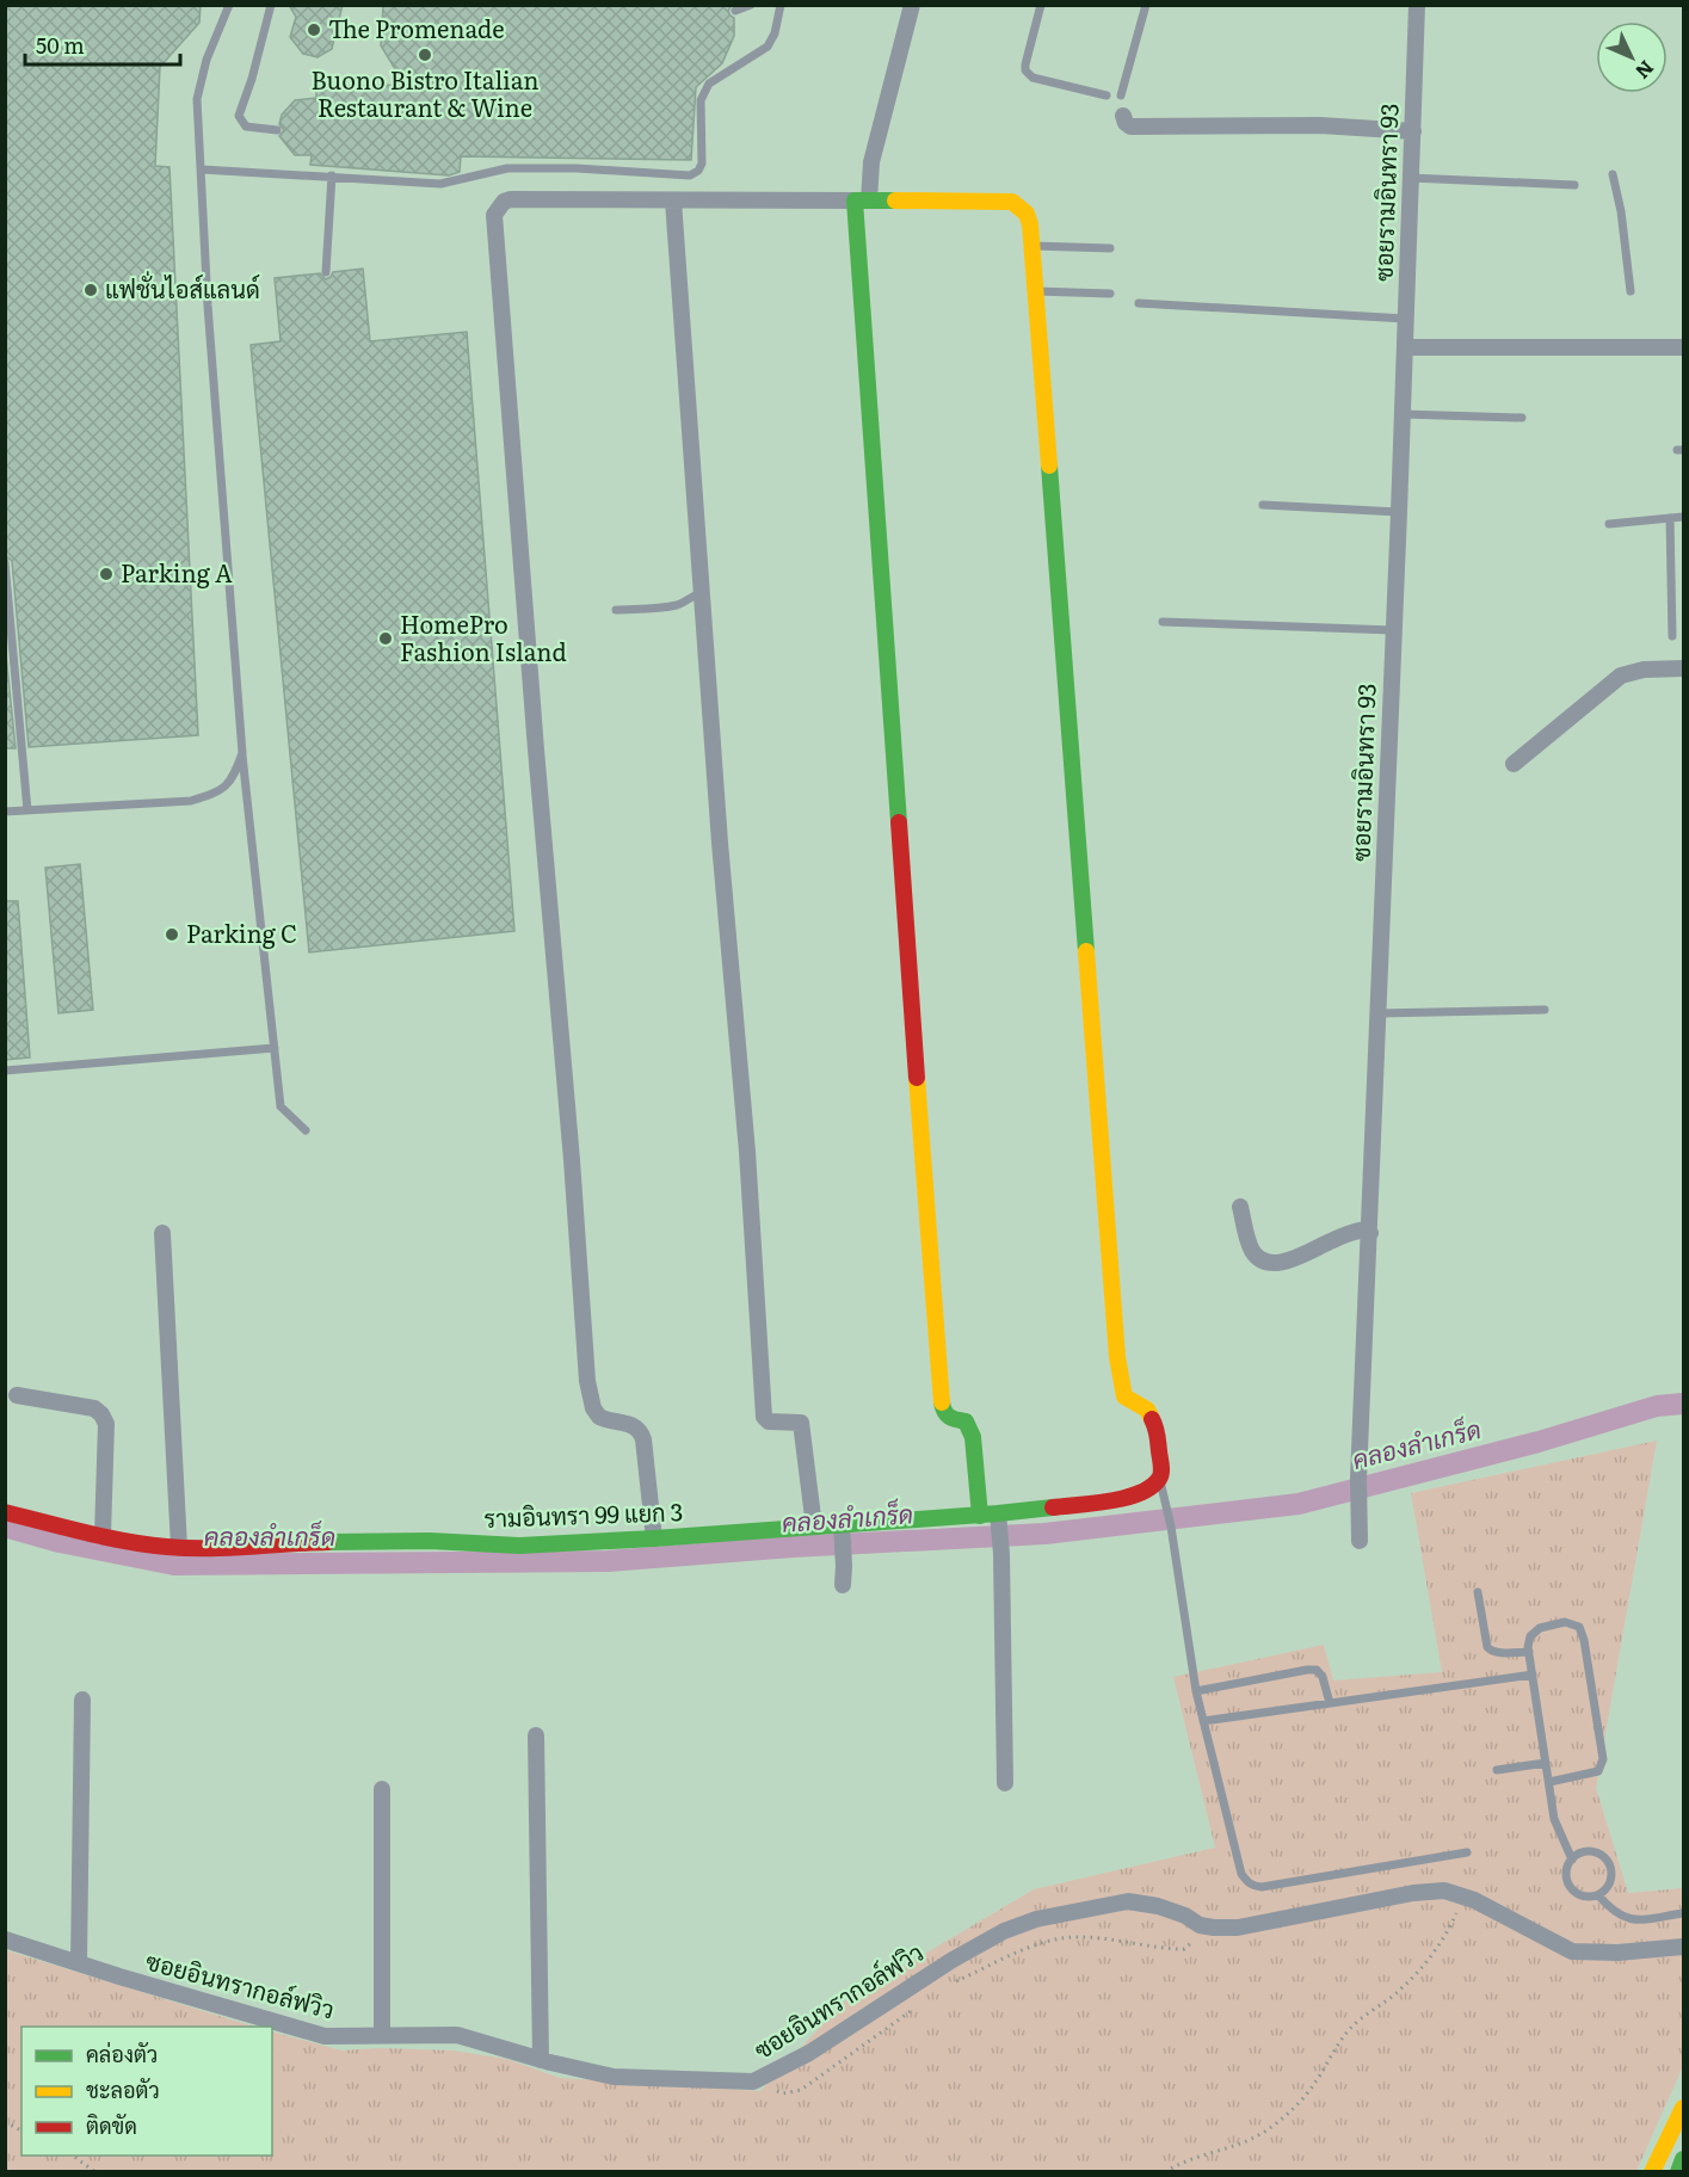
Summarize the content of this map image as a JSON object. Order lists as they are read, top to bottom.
{
  "streets": {
    "street": ["ซอยรามอินทรา 93", "รามอินทรา 99 แยก 3", "ซอยอินทรากอล์ฟวิว"]
  },
  "water": ["คลองลำเกร็ด"],
  "places": [
    "The Promenade",
    "Buono Bistro Italian Restaurant & Wine",
    "แฟชั่นไอส์แลนด์",
    "Parking A",
    "HomePro Fashion Island",
    "Parking C"
  ],
  "legend": ["คล่องตัว", "ชะลอตัว", "ติดขัด"],
  "scale_bar": "50 m",
  "north": "bottom right"
}
